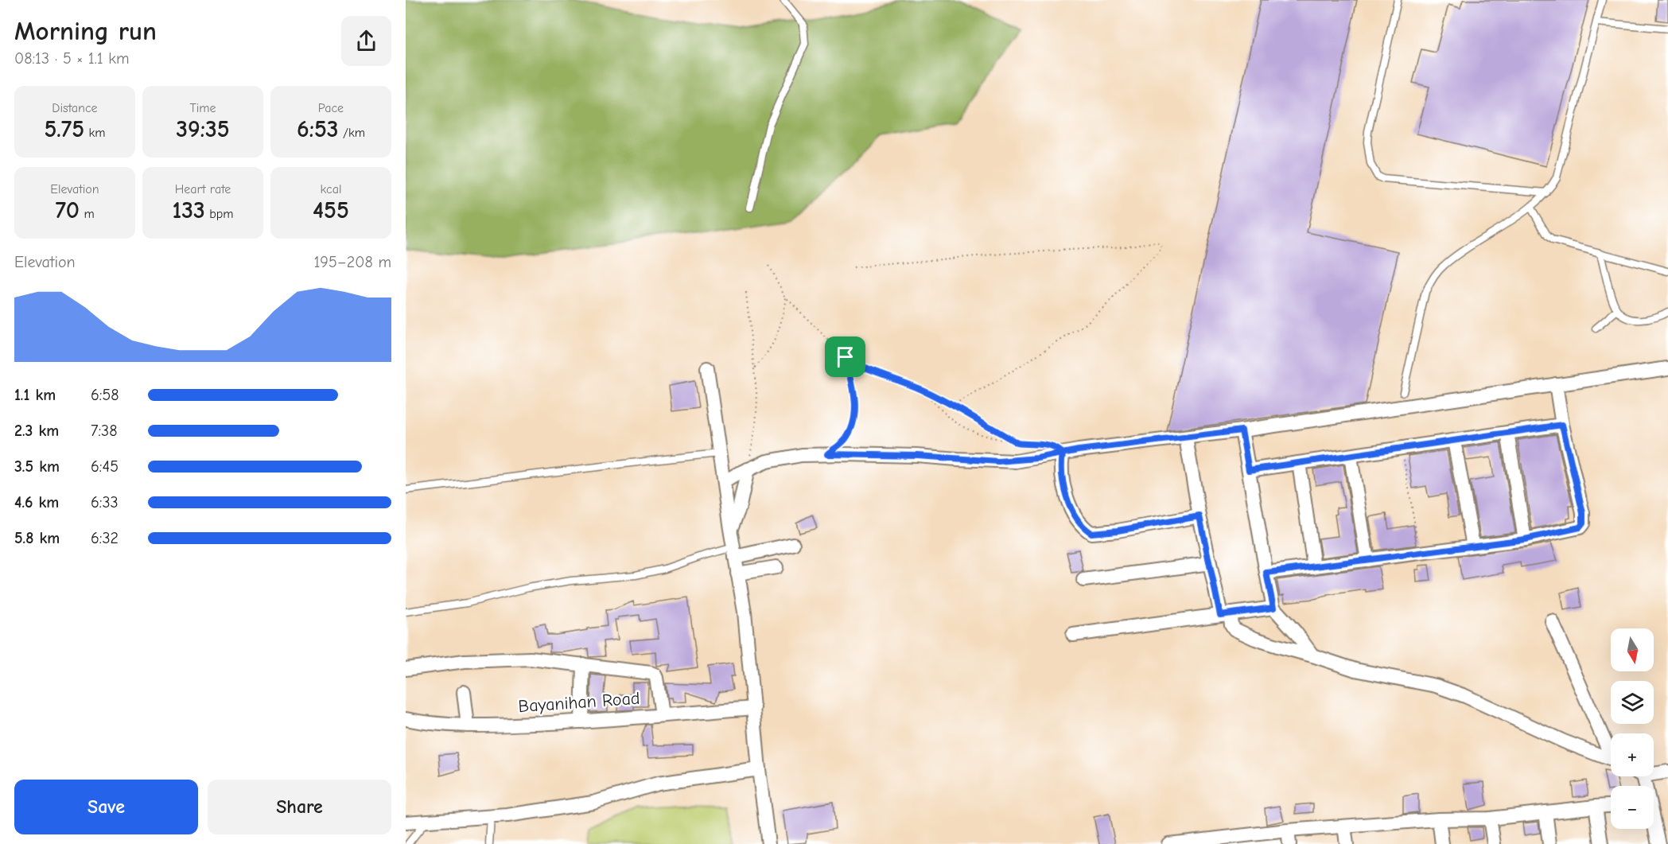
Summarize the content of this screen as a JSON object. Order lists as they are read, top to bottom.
{
  "streets": {
    "street": ["Bayanihan Road"]
  },
  "north": "bottom",
  "page": {
    "heading": ["Morning run", "08:13 · 5 × 1.1 km"],
    "stats": [
      ["Distance", "5.75 km"],
      ["Time", "39:35"],
      ["Pace", "6:53 /km"],
      ["Elevation", "70 m"],
      ["Heart rate", "133 bpm"],
      ["kcal", "455"]
    ],
    "chart": ["Elevation", "195–208 m"],
    "list": [
      {
        "name": "1.1 km",
        "note": "6:58"
      },
      {
        "name": "2.3 km",
        "note": "7:38"
      },
      {
        "name": "3.5 km",
        "note": "6:45"
      },
      {
        "name": "4.6 km",
        "note": "6:33"
      },
      {
        "name": "5.8 km",
        "note": "6:32"
      }
    ],
    "map_buttons": ["+", "−"],
    "buttons": ["Save", "Share"]
  }
}
